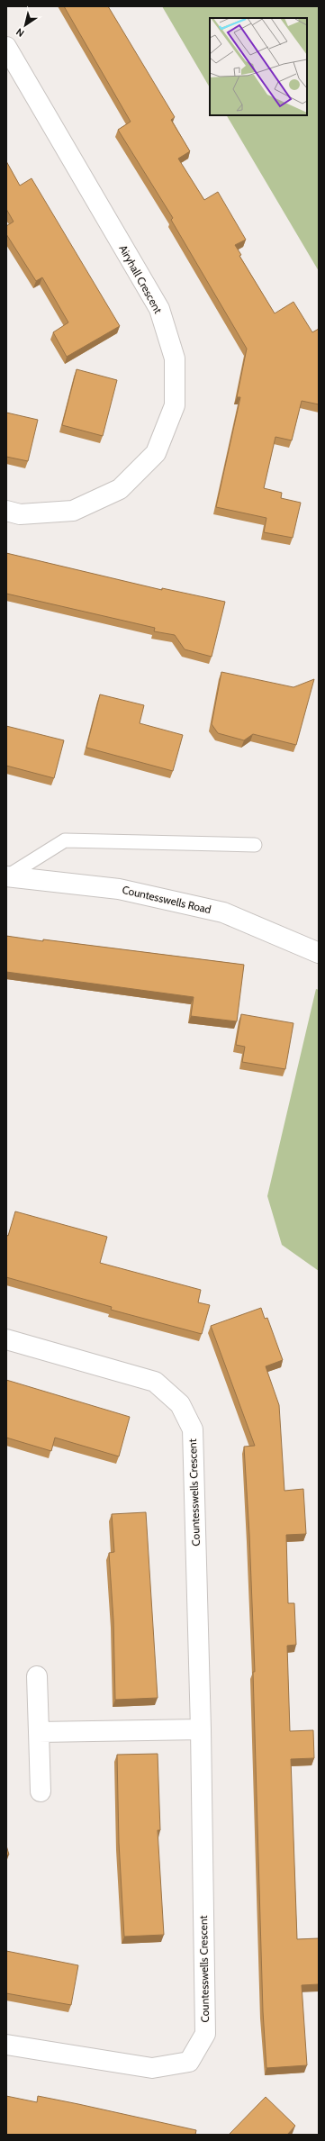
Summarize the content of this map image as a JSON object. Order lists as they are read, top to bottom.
{
  "streets": {
    "street": ["Airyhall Crescent", "Countesswells Road", "Countesswells Crescent"]
  },
  "north": "bottom left"
}
